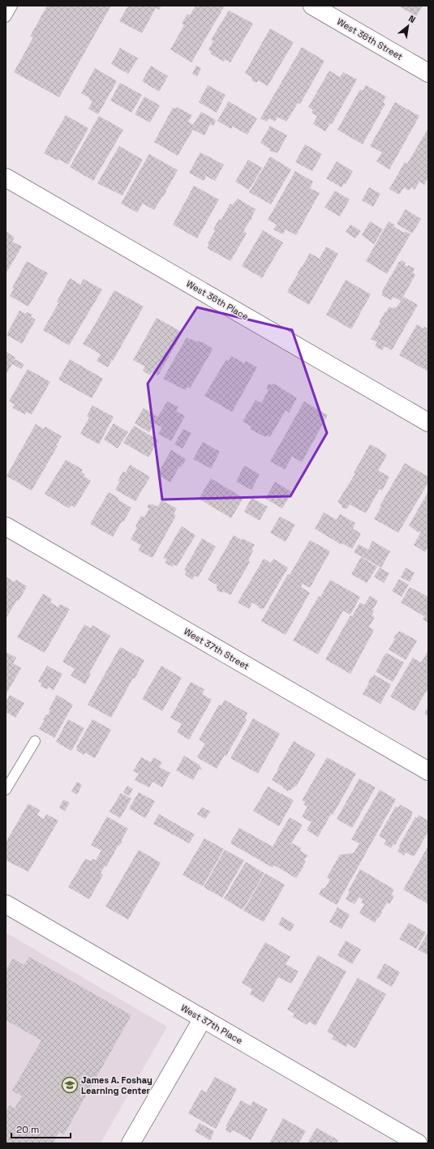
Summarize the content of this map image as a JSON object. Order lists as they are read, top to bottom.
{
  "streets": {
    "street": [
      "West 36th Street",
      "West 36th Place",
      "West 37th Street",
      "West 37th Place"
    ]
  },
  "places": {
    "school or university": ["James A. Foshay Learning Center"]
  },
  "scale_bar": "20 m",
  "north": "top right"
}
